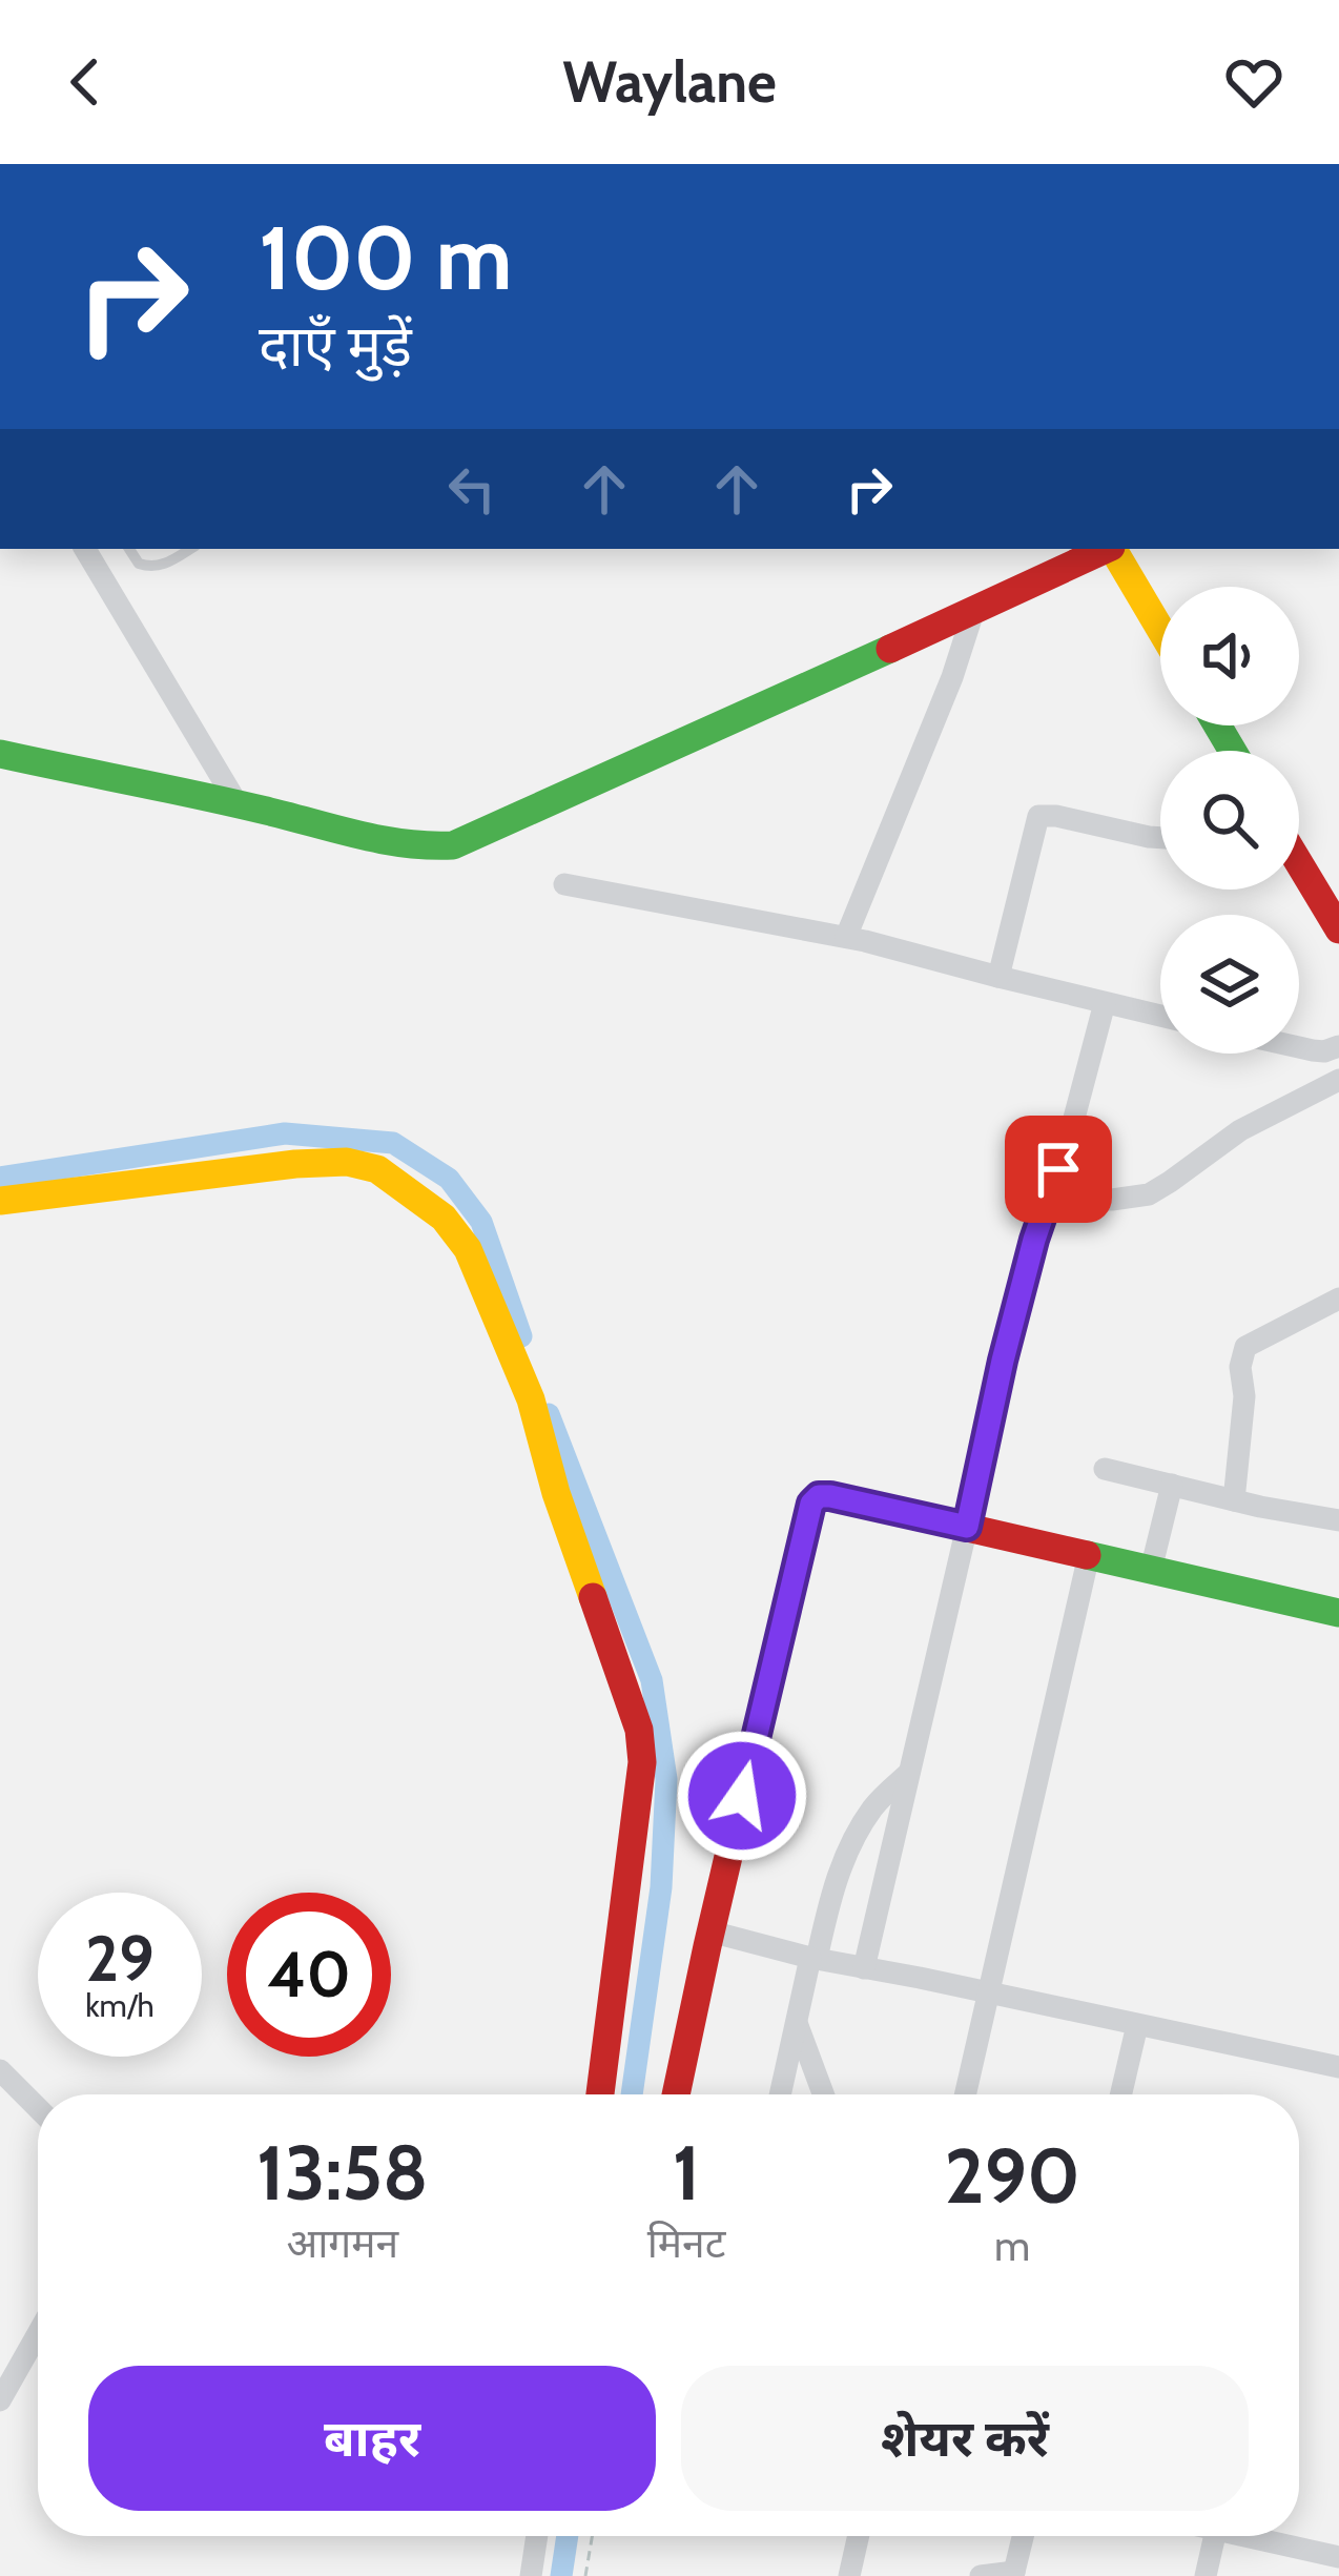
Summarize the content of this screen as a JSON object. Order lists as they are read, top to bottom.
{
  "page": {
    "header": "Waylane",
    "turn": ["100 m", "दाएँ मुड़ें"],
    "speed": "29 km/h",
    "limit": "40",
    "eta": [
      "13:58",
      "आगमन",
      "1",
      "मिनट",
      "290",
      "m"
    ],
    "buttons": ["बाहर", "शेयर करें"]
  }
}
